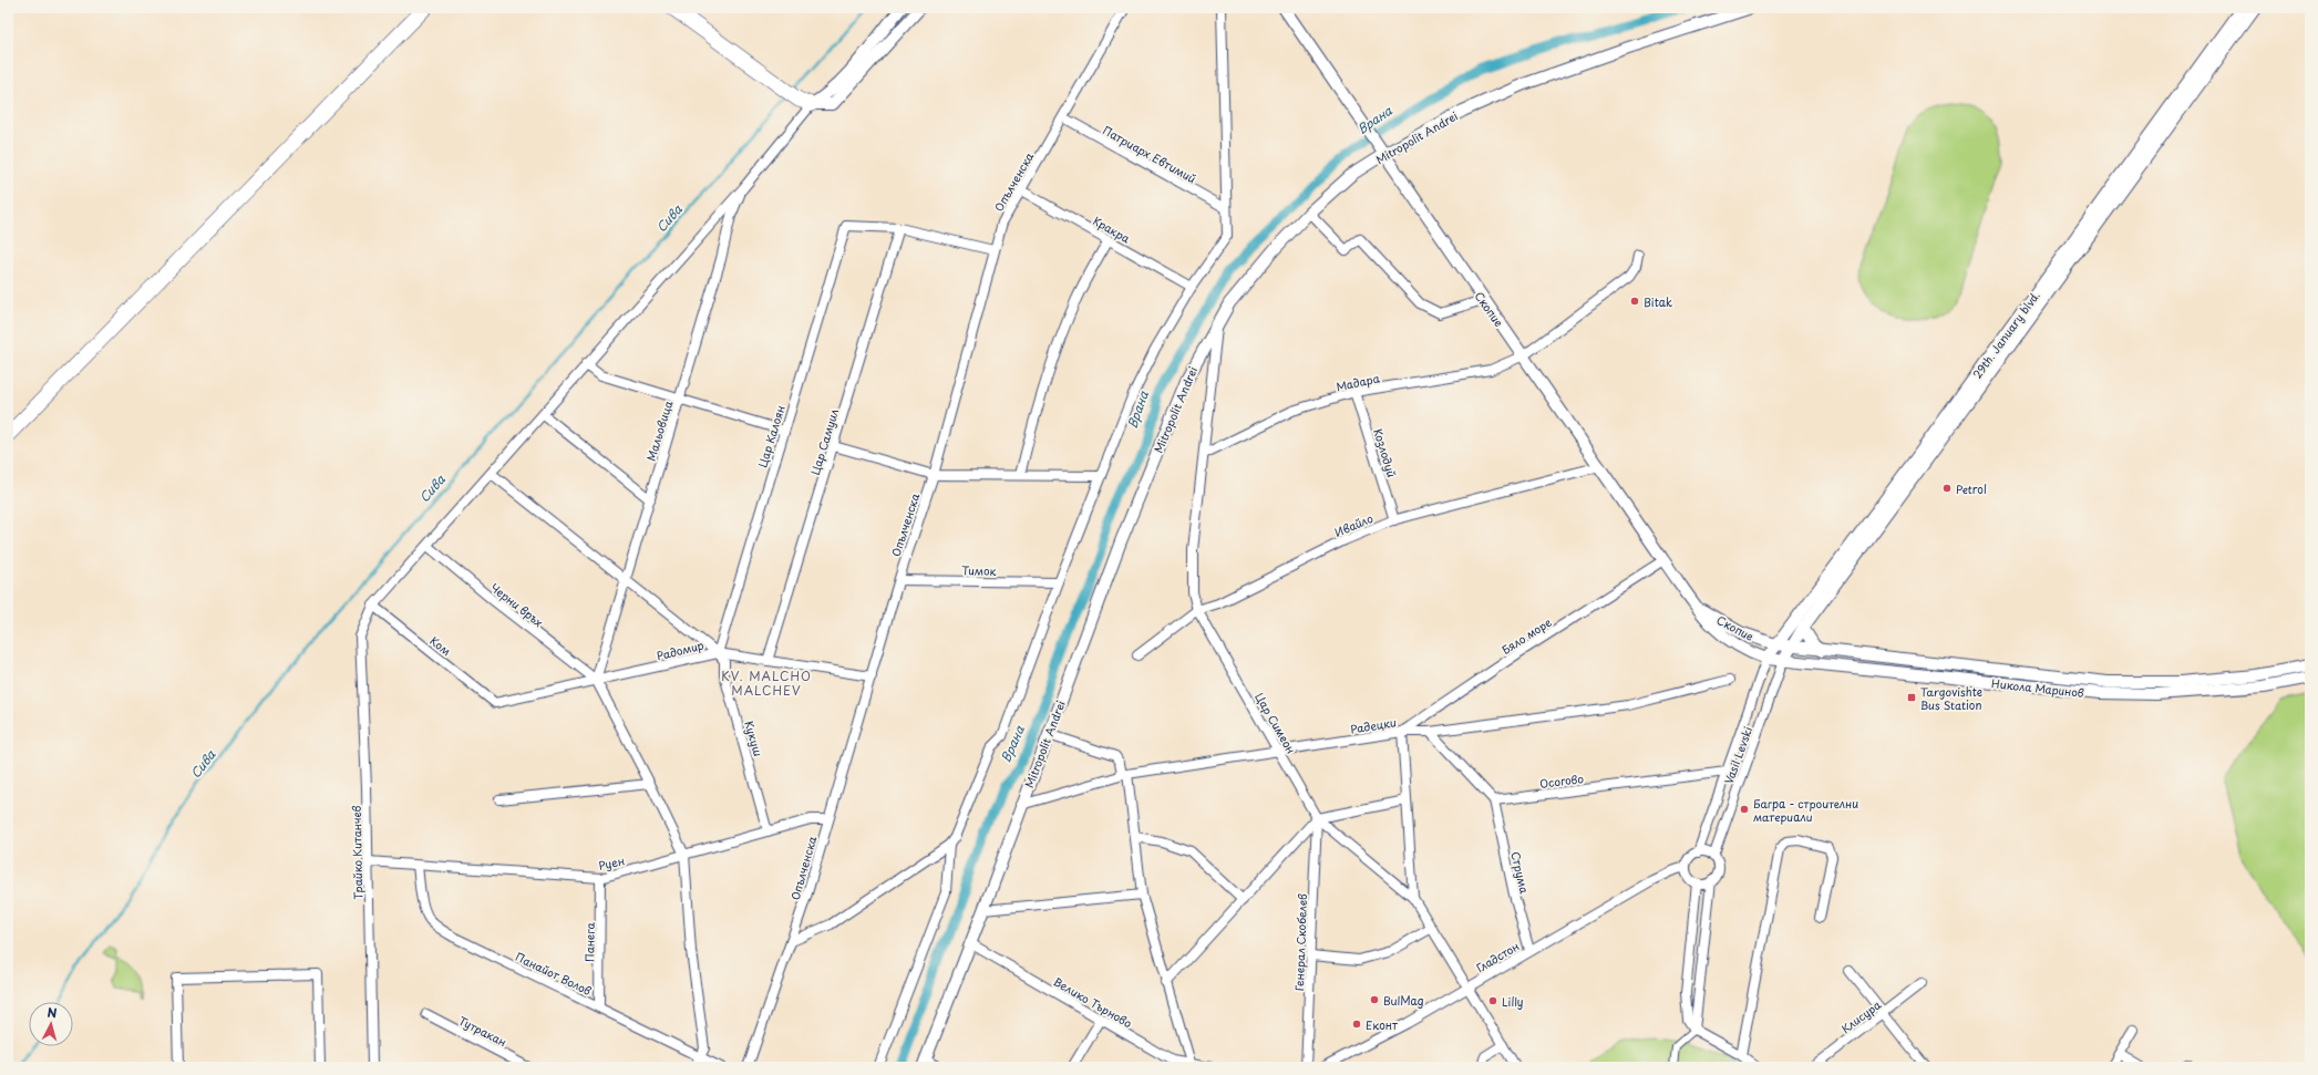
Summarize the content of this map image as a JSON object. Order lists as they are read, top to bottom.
{
  "streets": {
    "street": [
      "Mitropolit Andrei",
      "Патриарх Евтимий",
      "Опълченска",
      "Кракра",
      "Скопие",
      "29th. January blvd.",
      "Мадара",
      "Мальовица",
      "Цар Калоян",
      "Цар Самуил",
      "Козлодуй",
      "Ивайло",
      "Тимок",
      "Черни връх",
      "Бяло море",
      "Ком",
      "Радомир",
      "Никола Маринов",
      "Цар Симеон",
      "Радецки",
      "Кукуш",
      "Vasil Levski",
      "Осогово",
      "Трайко Китанчев",
      "Руен",
      "Струма",
      "Панега",
      "Генерал Скобелев",
      "Гладстон",
      "Панайот Волов",
      "Велико Търново",
      "Клисура",
      "Тутракан"
    ]
  },
  "crossings": [
    ["Mitropolit Andrei", "Скопие"],
    ["Mitropolit Andrei", "Цар Симеон"],
    ["Mitropolit Andrei", "Радецки"],
    ["Mitropolit Andrei", "Велико Търново"],
    ["Патриарх Евтимий", "Опълченска"],
    ["Опълченска", "Кракра"],
    ["Опълченска", "Тимок"],
    ["Опълченска", "Радомир"],
    ["Опълченска", "Руен"],
    ["Скопие", "29th. January blvd."],
    ["Скопие", "Мадара"],
    ["Скопие", "Ивайло"],
    ["Скопие", "Бяло море"],
    ["Скопие", "Никола Маринов"],
    ["Скопие", "Vasil Levski"],
    ["29th. January blvd.", "Никола Маринов"],
    ["29th. January blvd.", "Vasil Levski"],
    ["Мадара", "Козлодуй"],
    ["Мадара", "Цар Симеон"],
    ["Мальовица", "Черни връх"],
    ["Мальовица", "Радомир"],
    ["Цар Калоян", "Цар Самуил"],
    ["Цар Калоян", "Радомир"],
    ["Цар Калоян", "Кукуш"],
    ["Цар Самуил", "Радомир"],
    ["Козлодуй", "Ивайло"],
    ["Ивайло", "Цар Симеон"],
    ["Черни връх", "Радомир"],
    ["Бяло море", "Радецки"],
    ["Ком", "Радомир"],
    ["Ком", "Трайко Китанчев"],
    ["Радомир", "Кукуш"],
    ["Никола Маринов", "Vasil Levski"],
    ["Цар Симеон", "Радецки"],
    ["Цар Симеон", "Генерал Скобелев"],
    ["Цар Симеон", "Гладстон"],
    ["Кукуш", "Руен"],
    ["Vasil Levski", "Осогово"],
    ["Vasil Levski", "Гладстон"],
    ["Осогово", "Струма"],
    ["Трайко Китанчев", "Руен"],
    ["Руен", "Панега"],
    ["Руен", "Панайот Волов"],
    ["Струма", "Гладстон"],
    ["Панега", "Панайот Волов"]
  ],
  "districts": ["KV. MALCHO MALCHEV"],
  "water": ["Врана", "Сива"],
  "places": {
    "other": [
      "Bitak",
      "Petrol",
      "Багра - строителни материали",
      "BulMag",
      "Lilly",
      "Еконт"
    ],
    "transit": ["Targovishte Bus Station"]
  },
  "north": "top"
}
